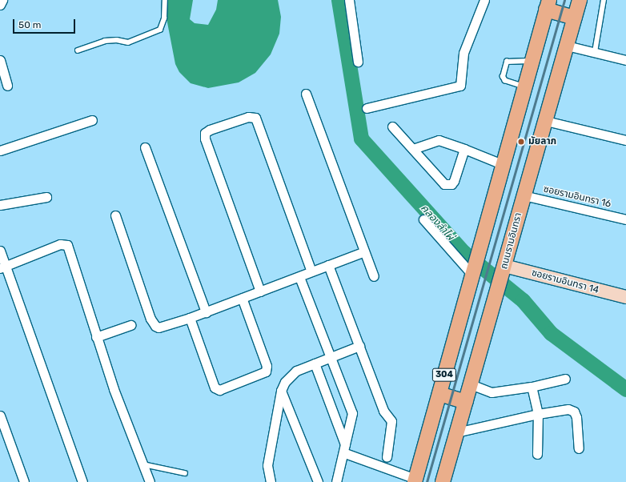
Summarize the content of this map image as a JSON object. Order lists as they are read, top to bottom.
{
  "streets": {
    "main road": ["ถนนรามอินทรา", "304"],
    "street": ["ซอยรามอินทรา 16", "ซอยรามอินทรา 14"]
  },
  "crossings": [
    ["ซอยรามอินทรา 16", "ถนนรามอินทรา"],
    ["ถนนรามอินทรา", "ซอยรามอินทรา 14"]
  ],
  "water": ["คลองลำไผ่"],
  "places": ["มัยลาภ"],
  "scale_bar": "50 m"
}
